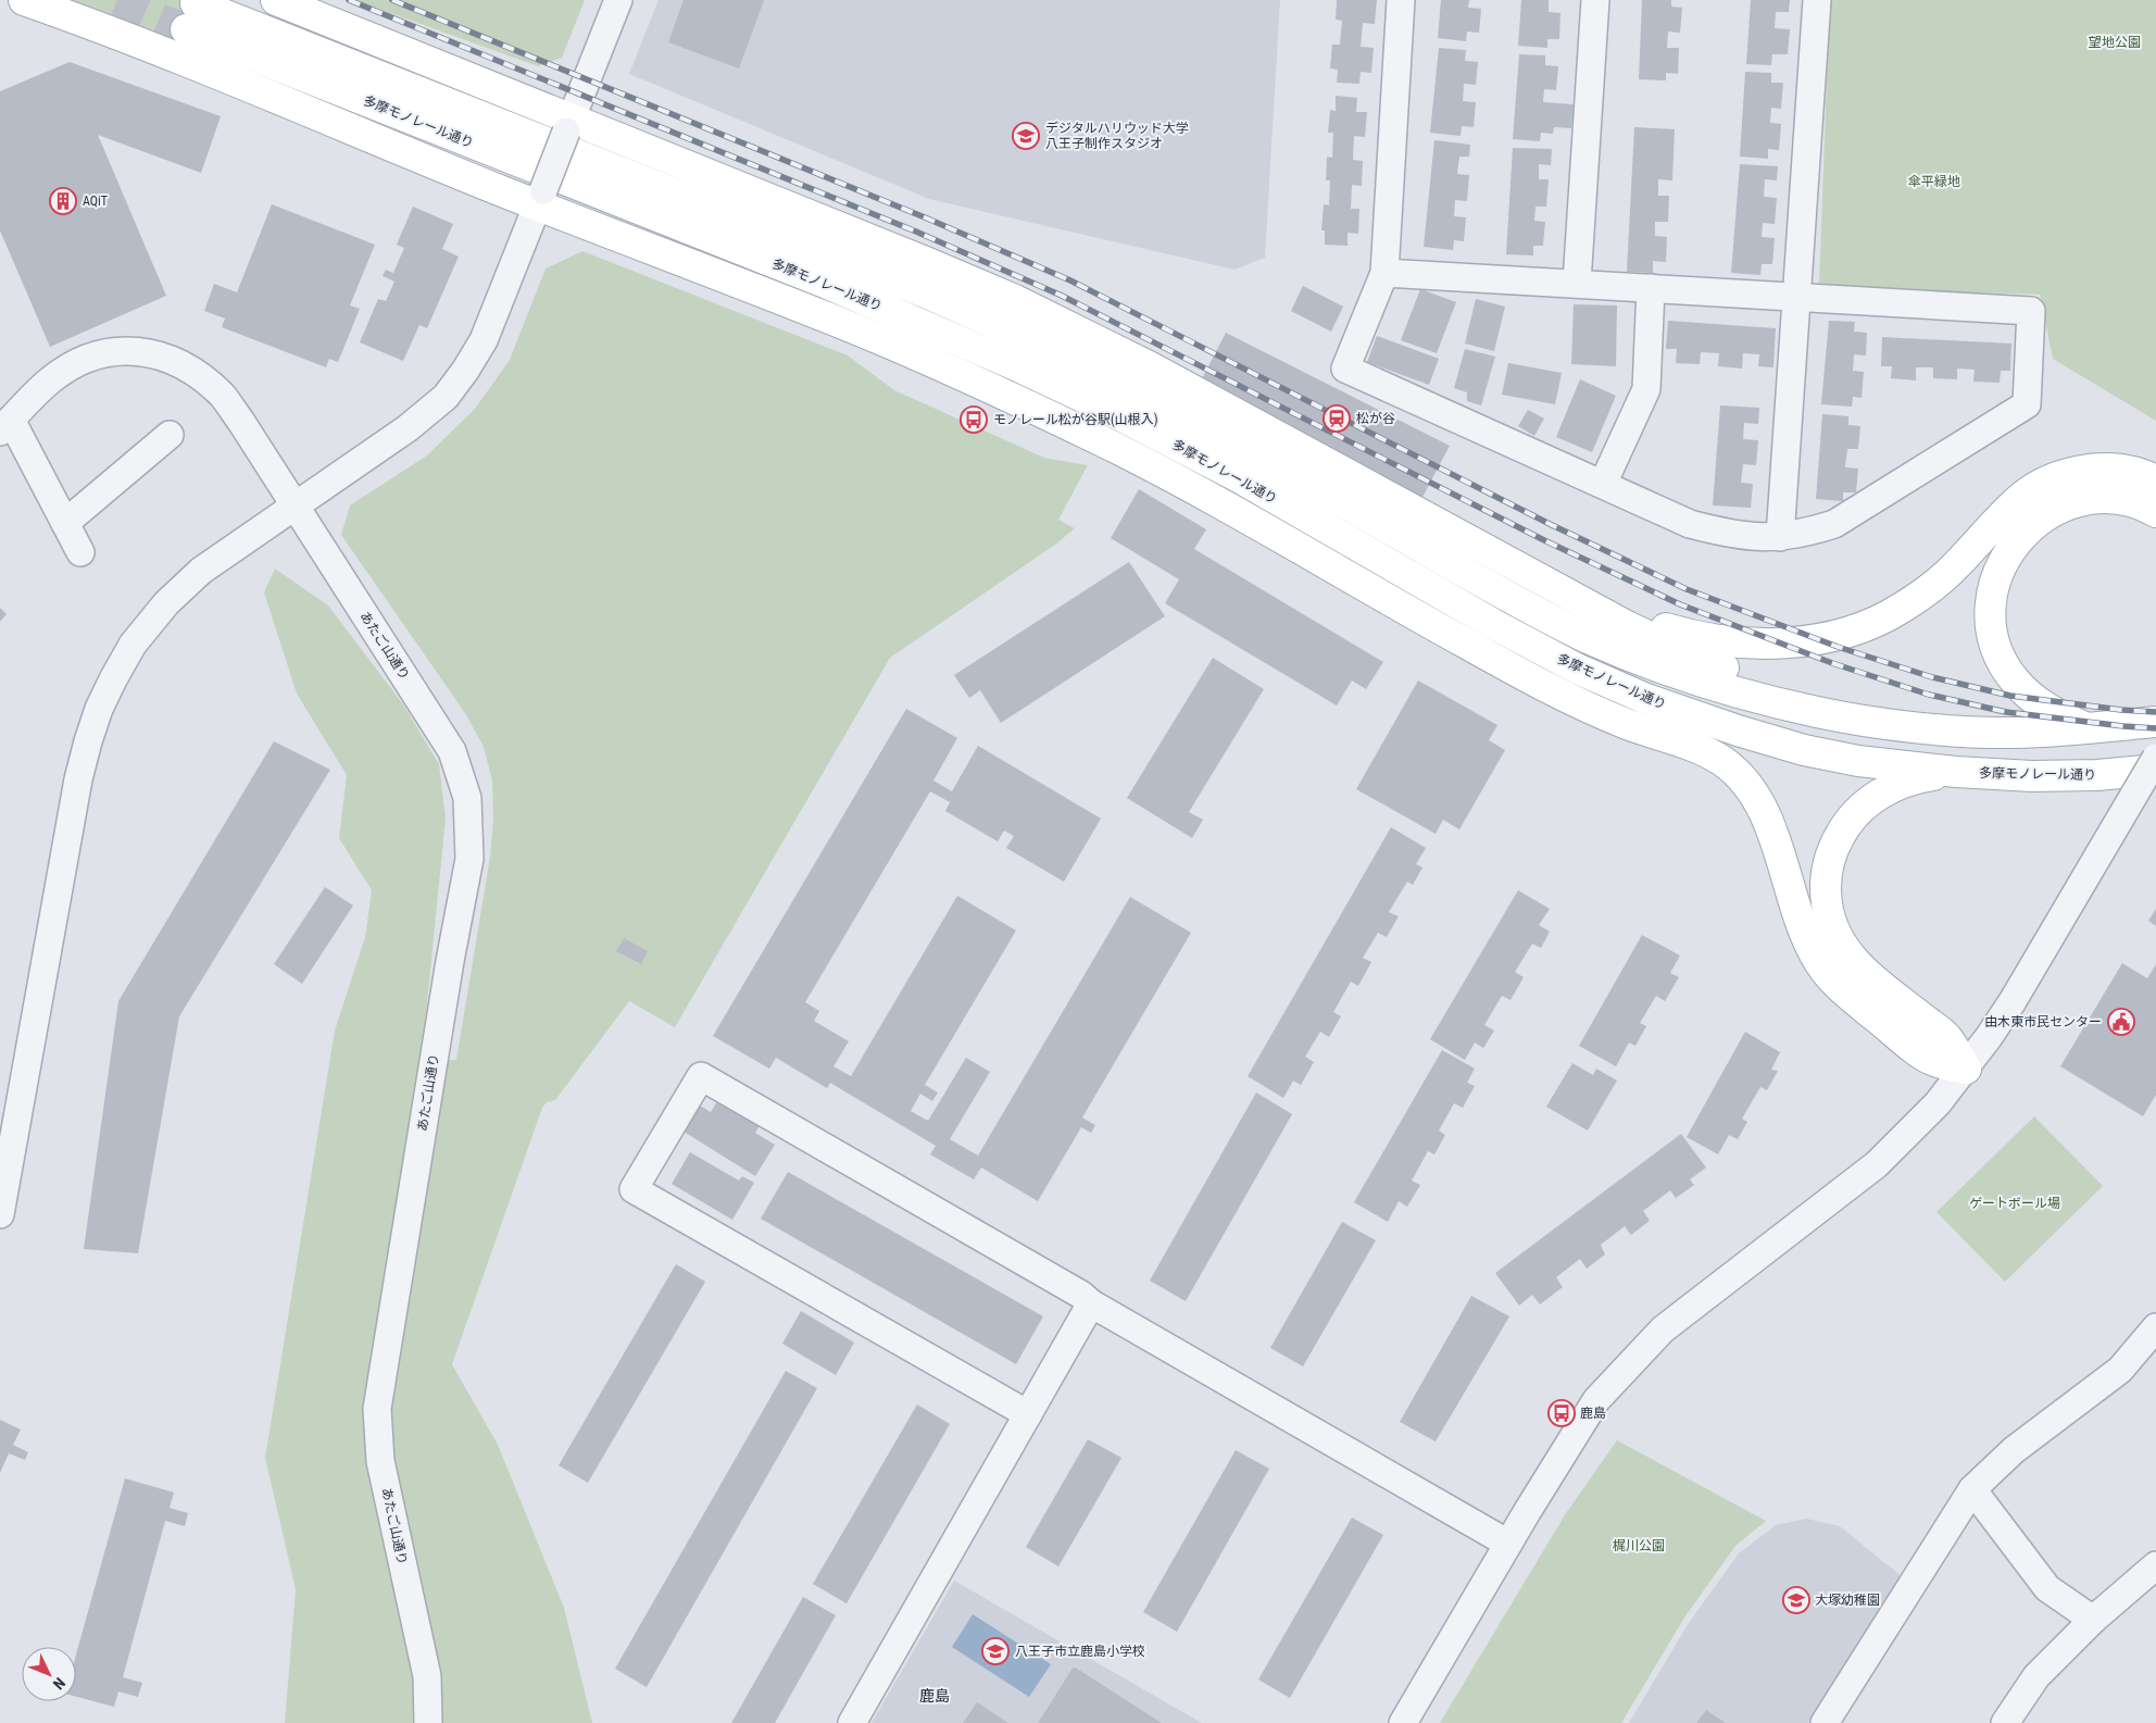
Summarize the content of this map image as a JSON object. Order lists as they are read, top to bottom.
{
  "streets": {
    "main road": ["多摩モノレール通り"],
    "street": ["あたご山通り"]
  },
  "districts": ["鹿島"],
  "parks": [
    "望地公園",
    "傘平緑地",
    "ゲートボール場",
    "梶川公園"
  ],
  "places": {
    "school or university": ["デジタルハリウッド大学 八王子制作スタジオ", "大塚幼稚園", "八王子市立鹿島小学校"],
    "building": ["AQiT"],
    "station": ["松が谷"],
    "bus stop": ["モノレール松が谷駅(山根入)", "鹿島"],
    "public building": ["由木東市民センター"]
  },
  "north": "bottom right"
}
